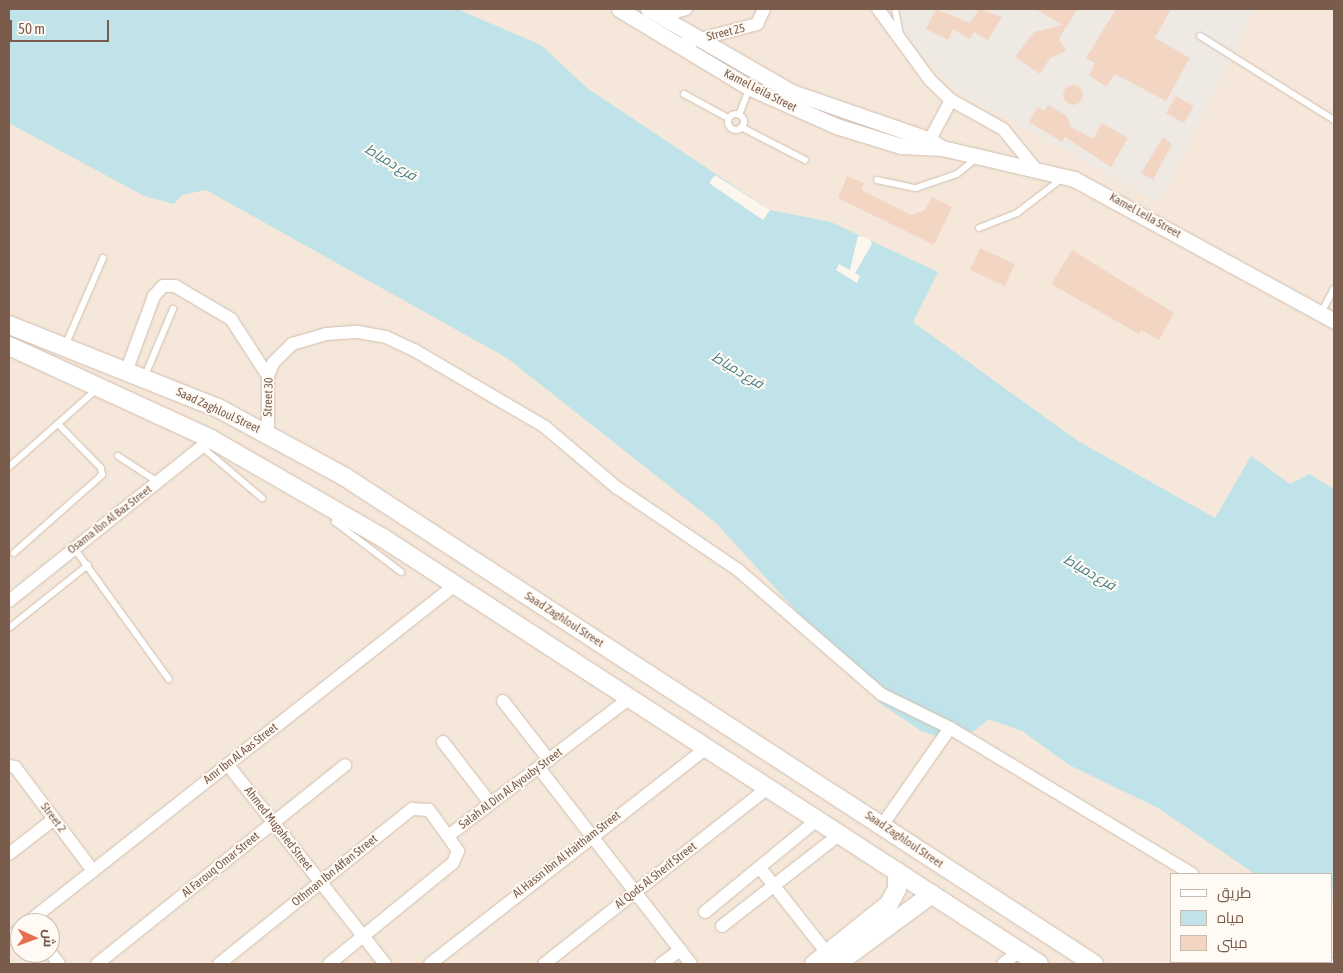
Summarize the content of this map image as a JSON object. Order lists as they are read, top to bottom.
{
  "streets": {
    "main road": ["Saad Zaghloul Street"],
    "street": [
      "Street 25",
      "Kamel Leila Street",
      "Street 30",
      "Osama Ibn Al Baz Street",
      "Amr Ibn Al Aas Street",
      "Salah Al Din Al Ayouby Street",
      "Street 2",
      "Ahmed Mugahed Street",
      "Al Hassn Ibn Al Haitham Street",
      "Al Farouq Omar Street",
      "Othman Ibn Affan Street",
      "Al Qods Al Sherif Street"
    ]
  },
  "crossings": [
    ["Street 25", "Kamel Leila Street"],
    ["Street 30", "Saad Zaghloul Street"],
    ["Amr Ibn Al Aas Street", "Street 2"],
    ["Amr Ibn Al Aas Street", "Ahmed Mugahed Street"],
    ["Salah Al Din Al Ayouby Street", "Ahmed Mugahed Street"],
    ["Salah Al Din Al Ayouby Street", "Othman Ibn Affan Street"],
    ["Ahmed Mugahed Street", "Al Farouq Omar Street"],
    ["Ahmed Mugahed Street", "Othman Ibn Affan Street"]
  ],
  "water": ["فرع دمياط"],
  "legend": ["طريق", "مياه", "مبنى"],
  "scale_bar": "50 m",
  "north": "right"
}
